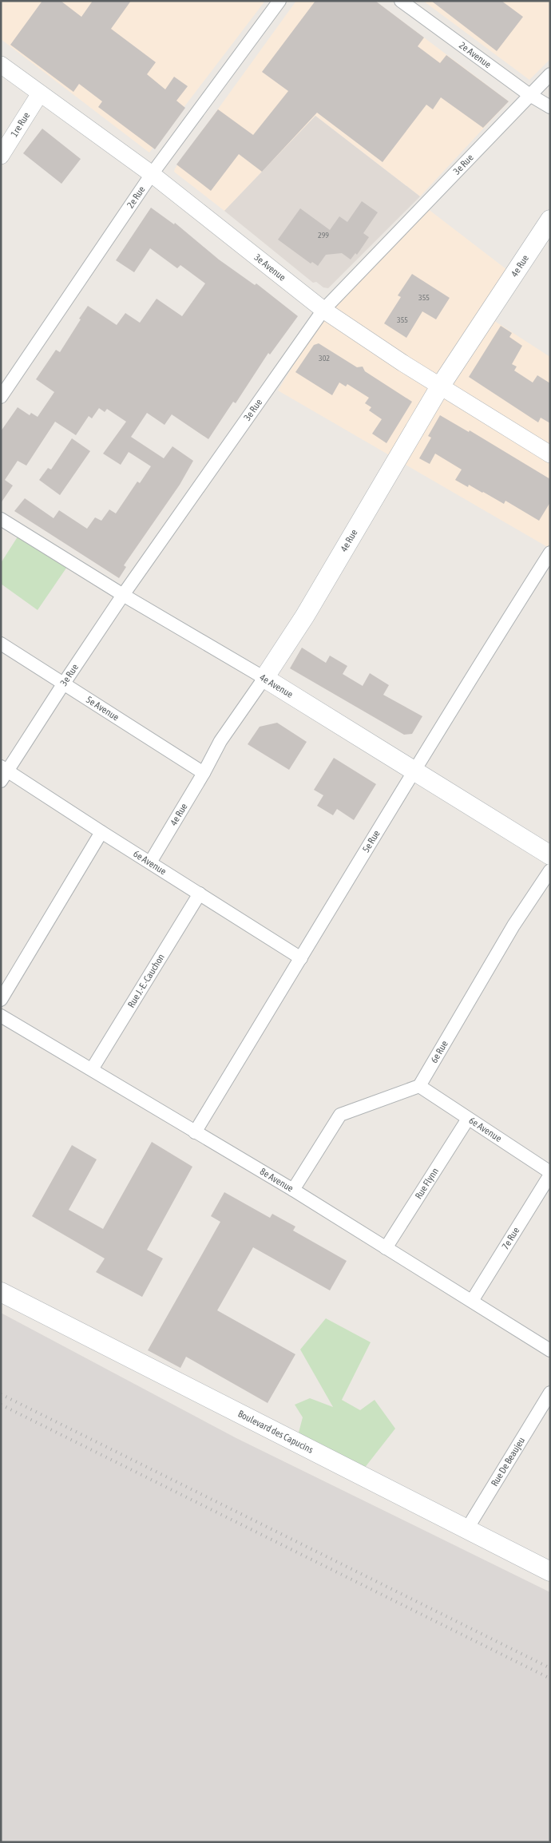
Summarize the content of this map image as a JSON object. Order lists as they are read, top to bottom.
{
  "streets": {
    "main road": ["4e Rue", "4e Avenue", "Boulevard des Capucins"],
    "street": [
      "2e Avenue",
      "1re Rue",
      "3e Rue",
      "2e Rue",
      "3e Avenue",
      "5e Avenue",
      "5e Rue",
      "6e Avenue",
      "Rue J.-E.-Cauchon",
      "6e Rue",
      "8e Avenue",
      "Rue Flynn",
      "7e Rue",
      "Rue De Beaujeu"
    ]
  },
  "crossings": [
    ["2e Avenue", "3e Rue"],
    ["1re Rue", "3e Avenue"],
    ["3e Rue", "3e Avenue"],
    ["3e Rue", "4e Avenue"],
    ["3e Rue", "5e Avenue"],
    ["3e Rue", "6e Avenue"],
    ["2e Rue", "3e Avenue"],
    ["4e Rue", "3e Avenue"],
    ["4e Rue", "4e Avenue"],
    ["4e Rue", "5e Avenue"],
    ["4e Rue", "6e Avenue"],
    ["4e Avenue", "5e Rue"],
    ["5e Rue", "6e Avenue"],
    ["5e Rue", "8e Avenue"],
    ["6e Avenue", "Rue J.-E.-Cauchon"],
    ["6e Avenue", "6e Rue"],
    ["6e Avenue", "Rue Flynn"],
    ["6e Avenue", "7e Rue"],
    ["Rue J.-E.-Cauchon", "8e Avenue"],
    ["8e Avenue", "Rue Flynn"],
    ["8e Avenue", "7e Rue"],
    ["Boulevard des Capucins", "Rue De Beaujeu"]
  ],
  "house_numbers": [
    "299",
    "355",
    "355",
    "302"
  ]
}
